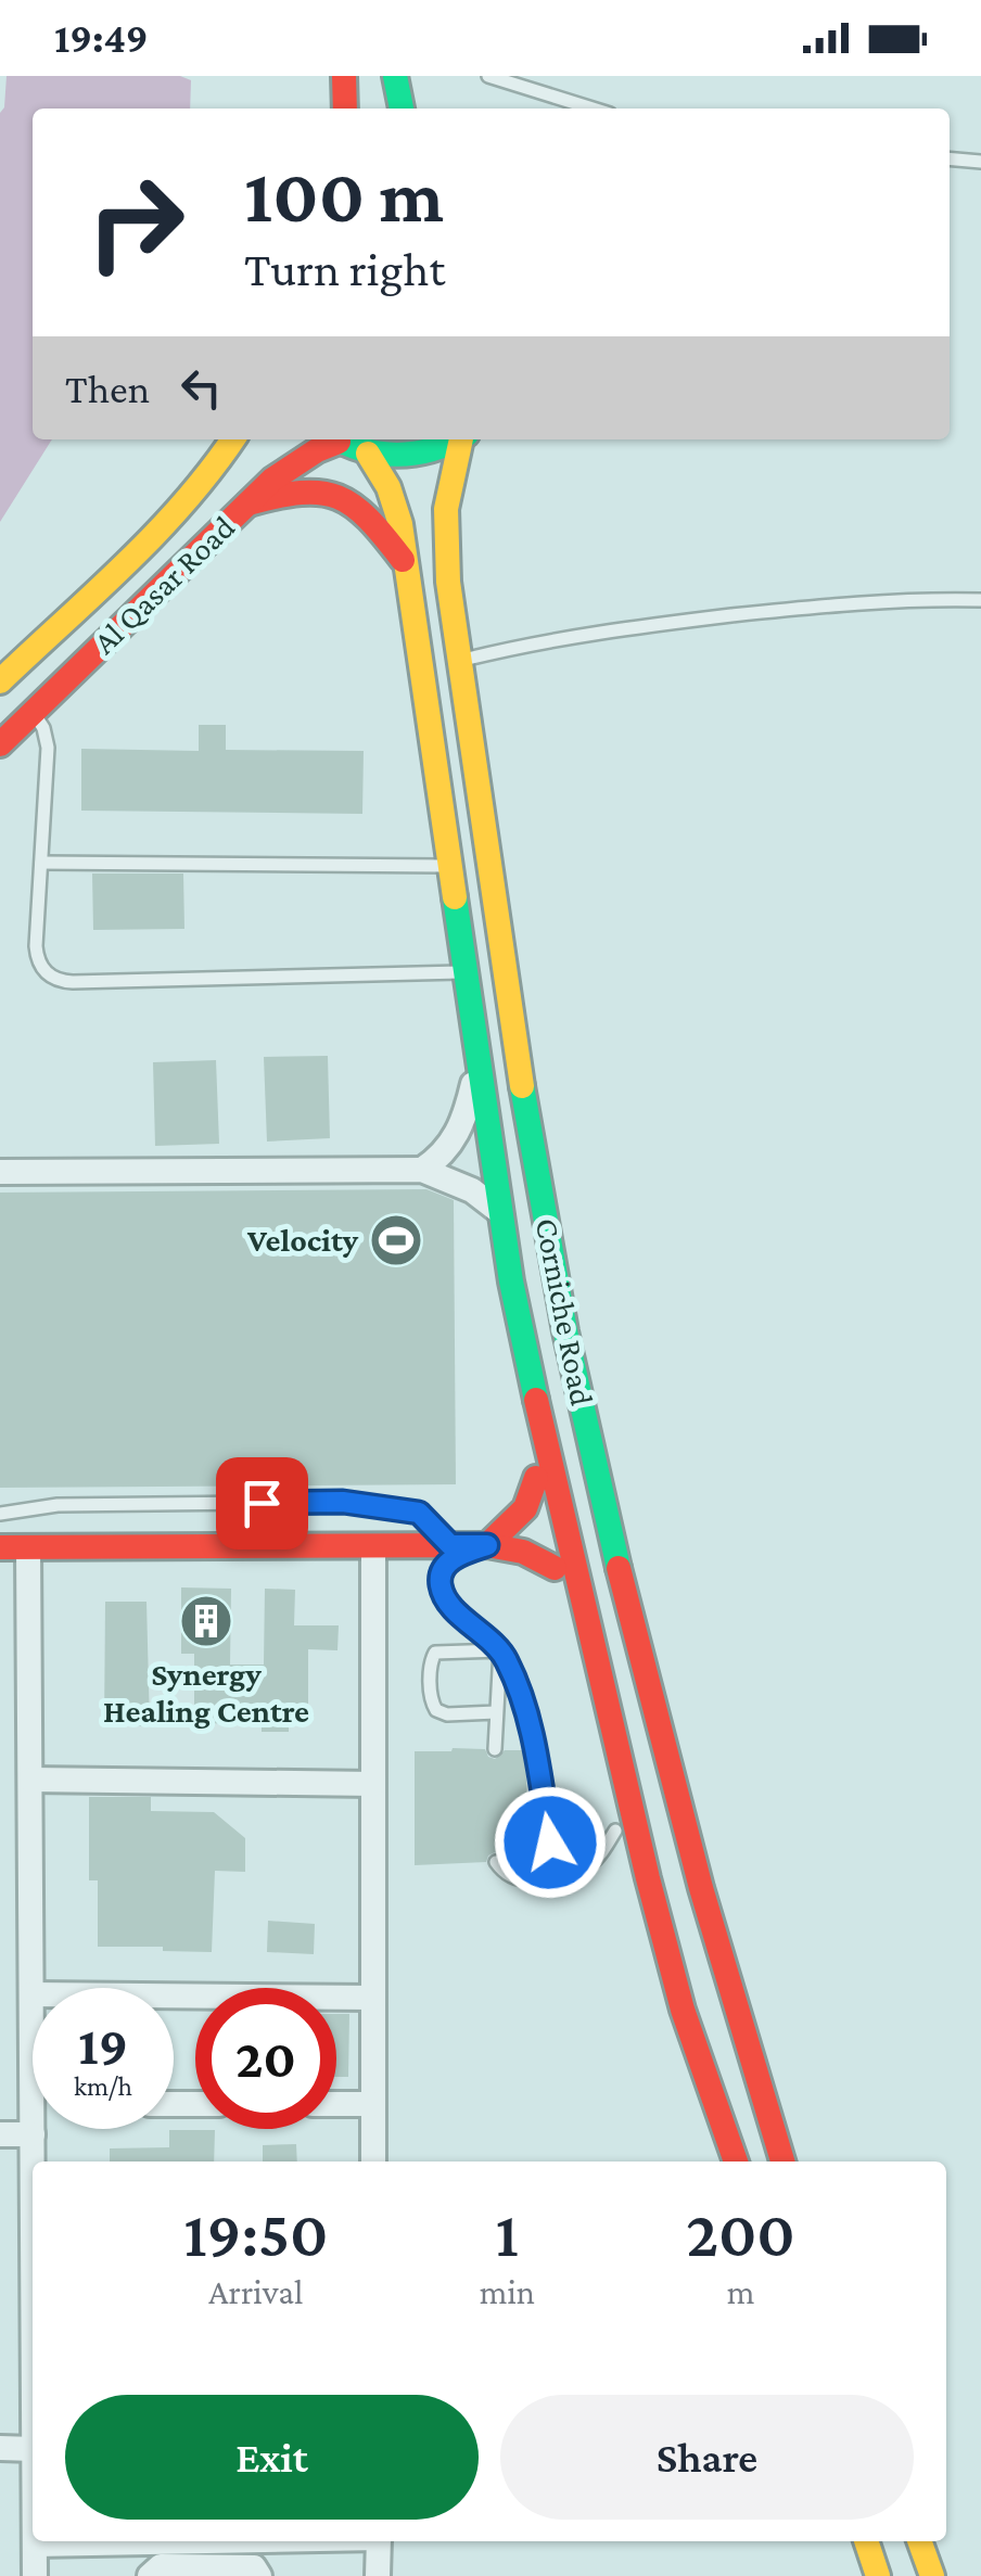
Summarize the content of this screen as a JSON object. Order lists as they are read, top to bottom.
{
  "streets": {
    "main road": ["Al Qasar Road", "Corniche Road"]
  },
  "places": {
    "sports": ["Velocity"],
    "building": ["Synergy Healing Centre"]
  },
  "page": {
    "status": "19:49",
    "turn": ["100 m", "Turn right"],
    "then": "Then",
    "speed": "19 km/h",
    "limit": "20",
    "eta": [
      "19:50",
      "Arrival",
      "1",
      "min",
      "200",
      "m"
    ],
    "buttons": ["Exit", "Share"]
  }
}
